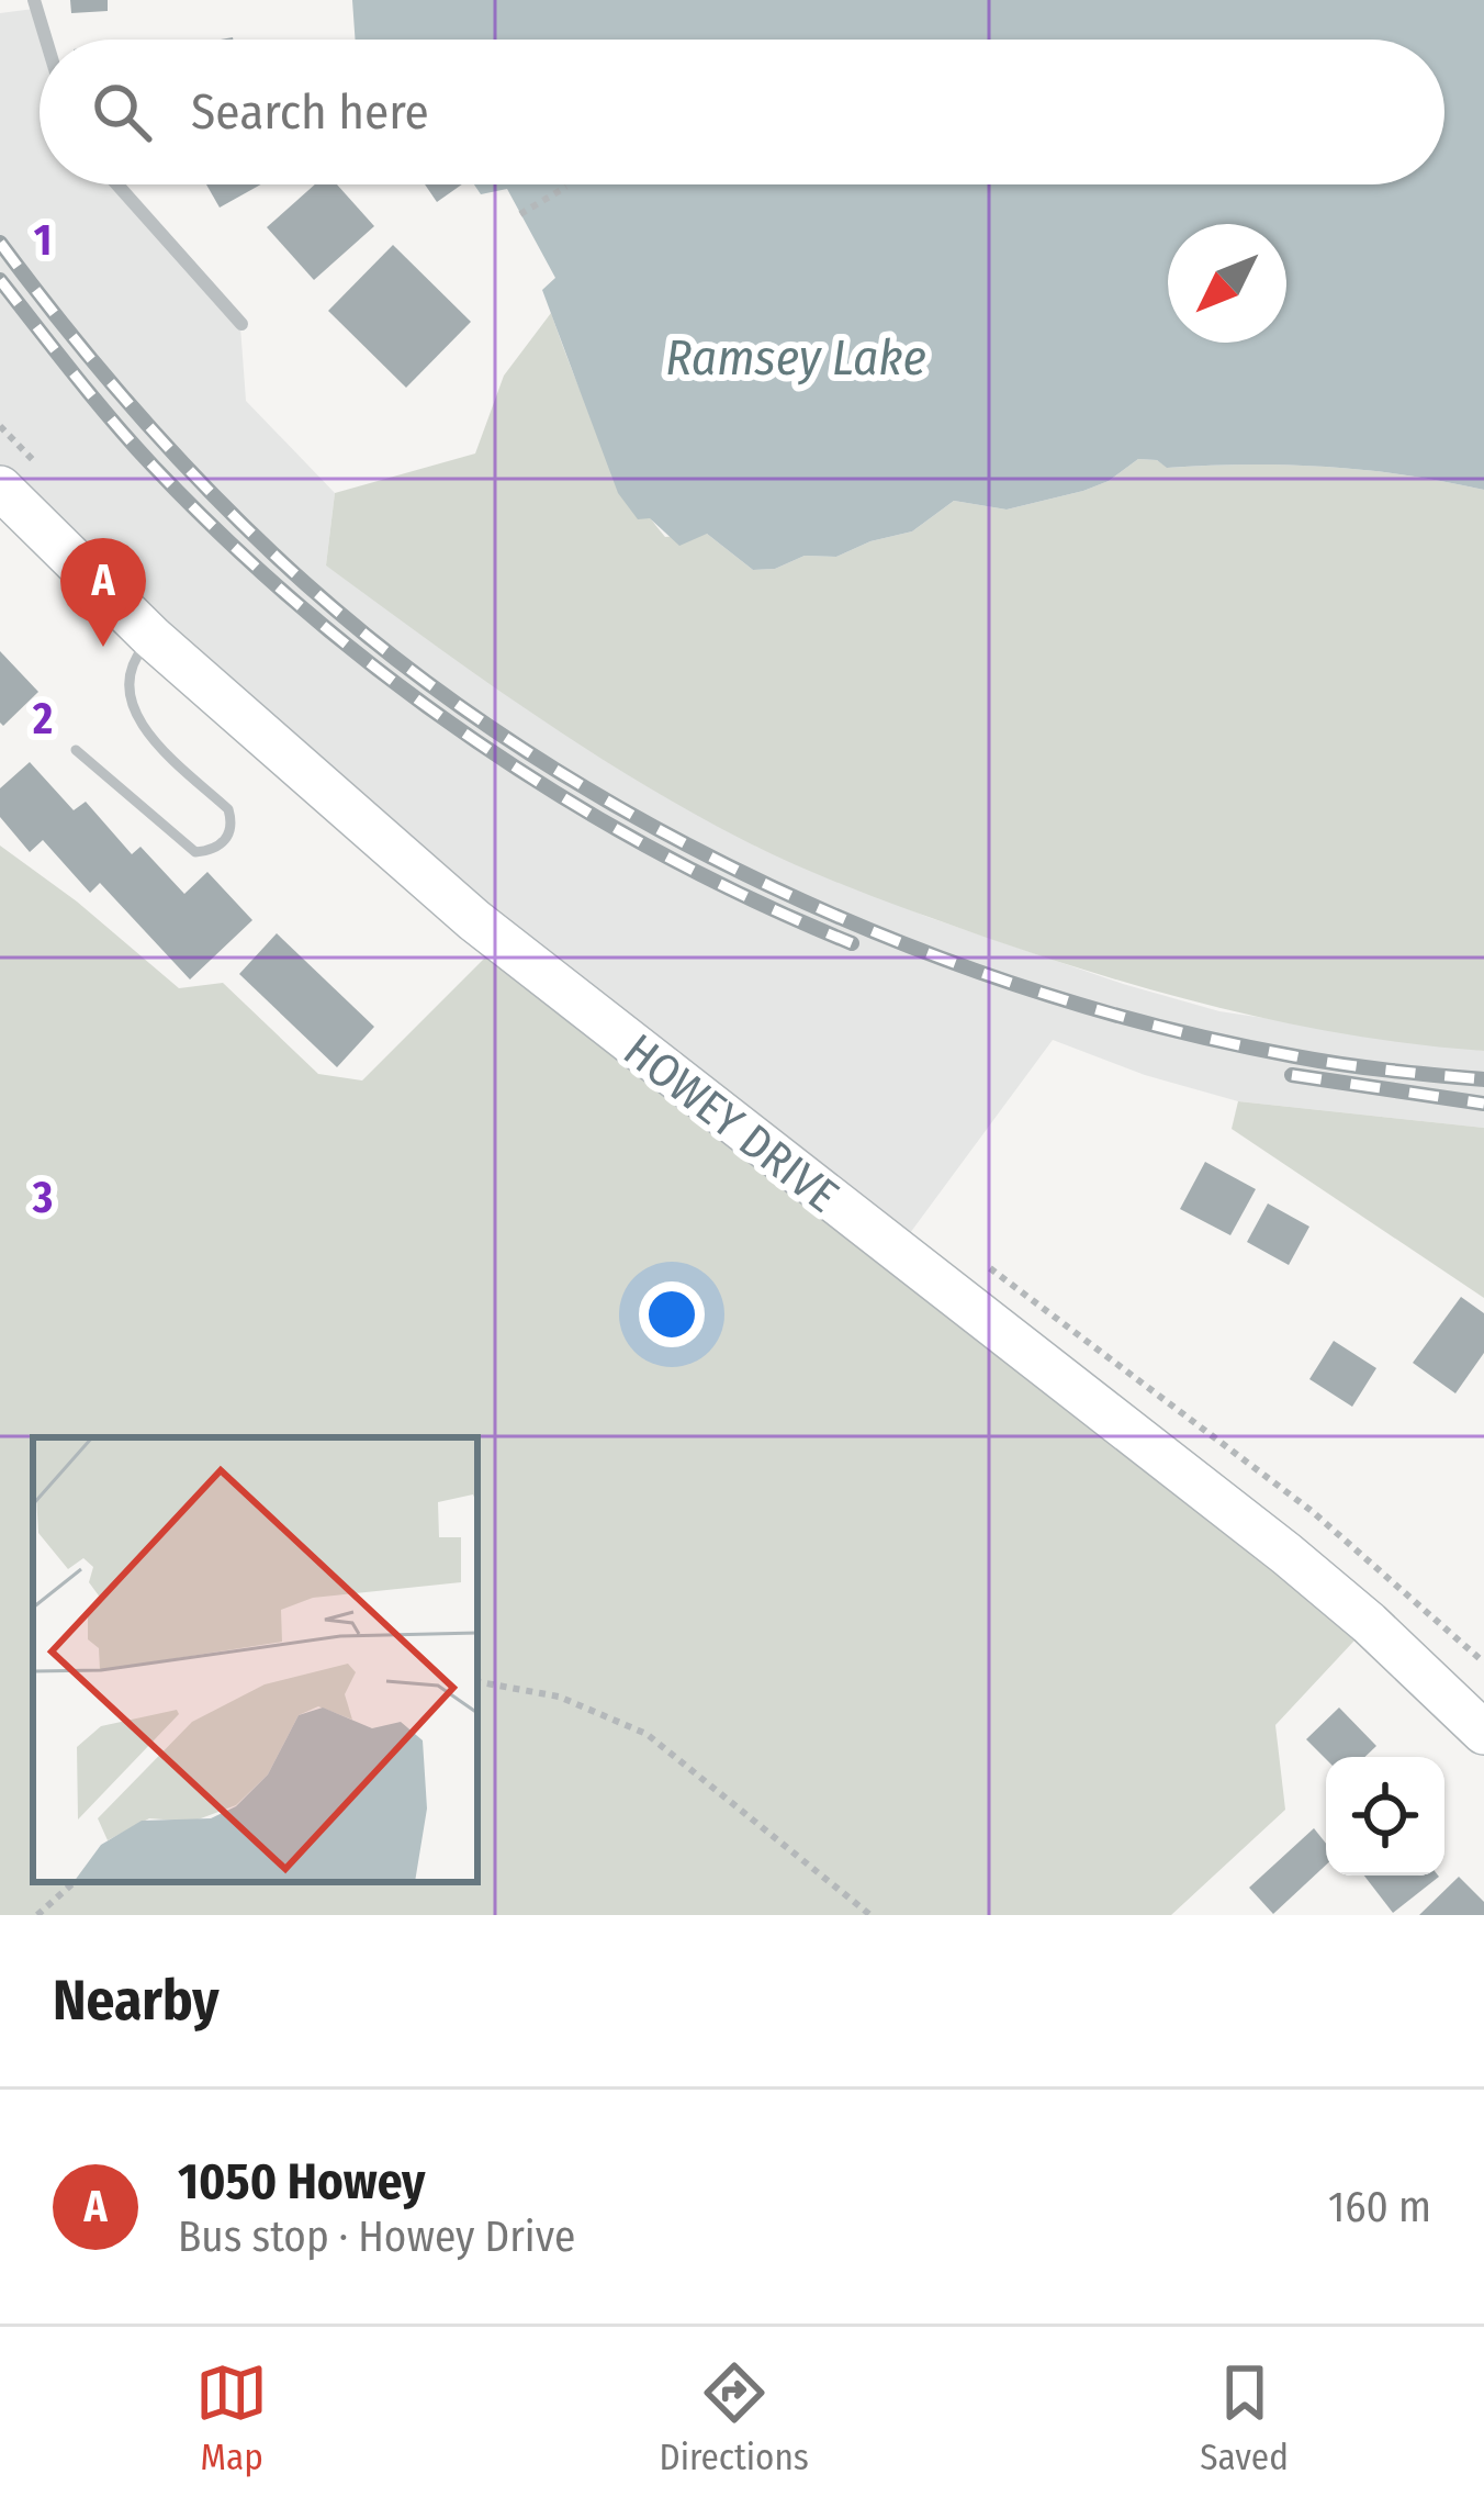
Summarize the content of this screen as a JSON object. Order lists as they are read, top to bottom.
{
  "streets": {
    "main road": ["HOWEY DRIVE"]
  },
  "water": ["Ramsey Lake"],
  "north": "bottom left",
  "page": {
    "search": "Search here",
    "pins": "A",
    "heading": "Nearby",
    "list": [
      {
        "mark": "A",
        "name": "1050 Howey",
        "note": "Bus stop · Howey Drive",
        "value": "160 m"
      }
    ],
    "nav": ["Map", "Directions", "Saved"]
  },
  "grid": {
    "rows": ["1", "2", "3"]
  }
}
